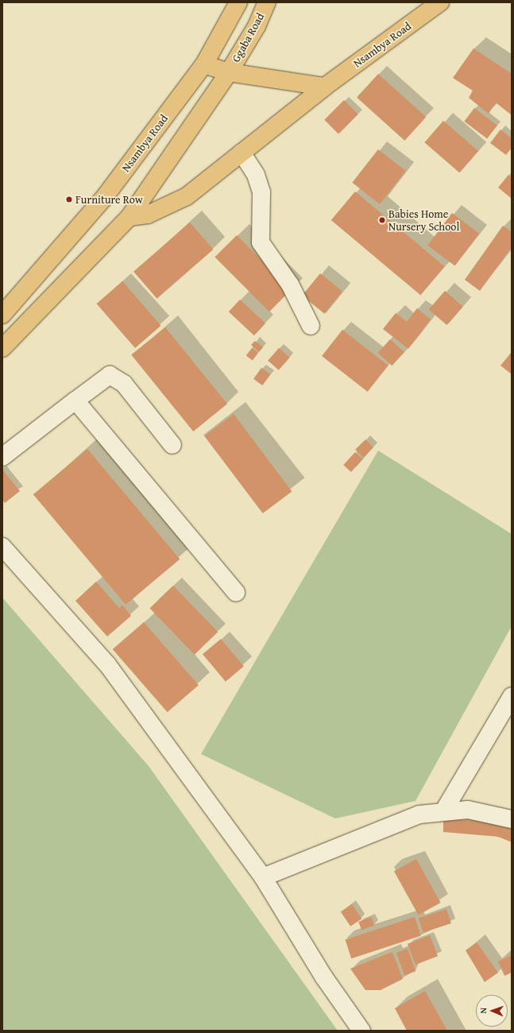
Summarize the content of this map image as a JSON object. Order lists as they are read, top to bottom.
{
  "streets": {
    "main road": ["Ggaba Road", "Nsambya Road"]
  },
  "crossings": [
    ["Ggaba Road", "Nsambya Road"]
  ],
  "places": ["Furniture Row", "Babies Home Nursery School"],
  "north": "left"
}
